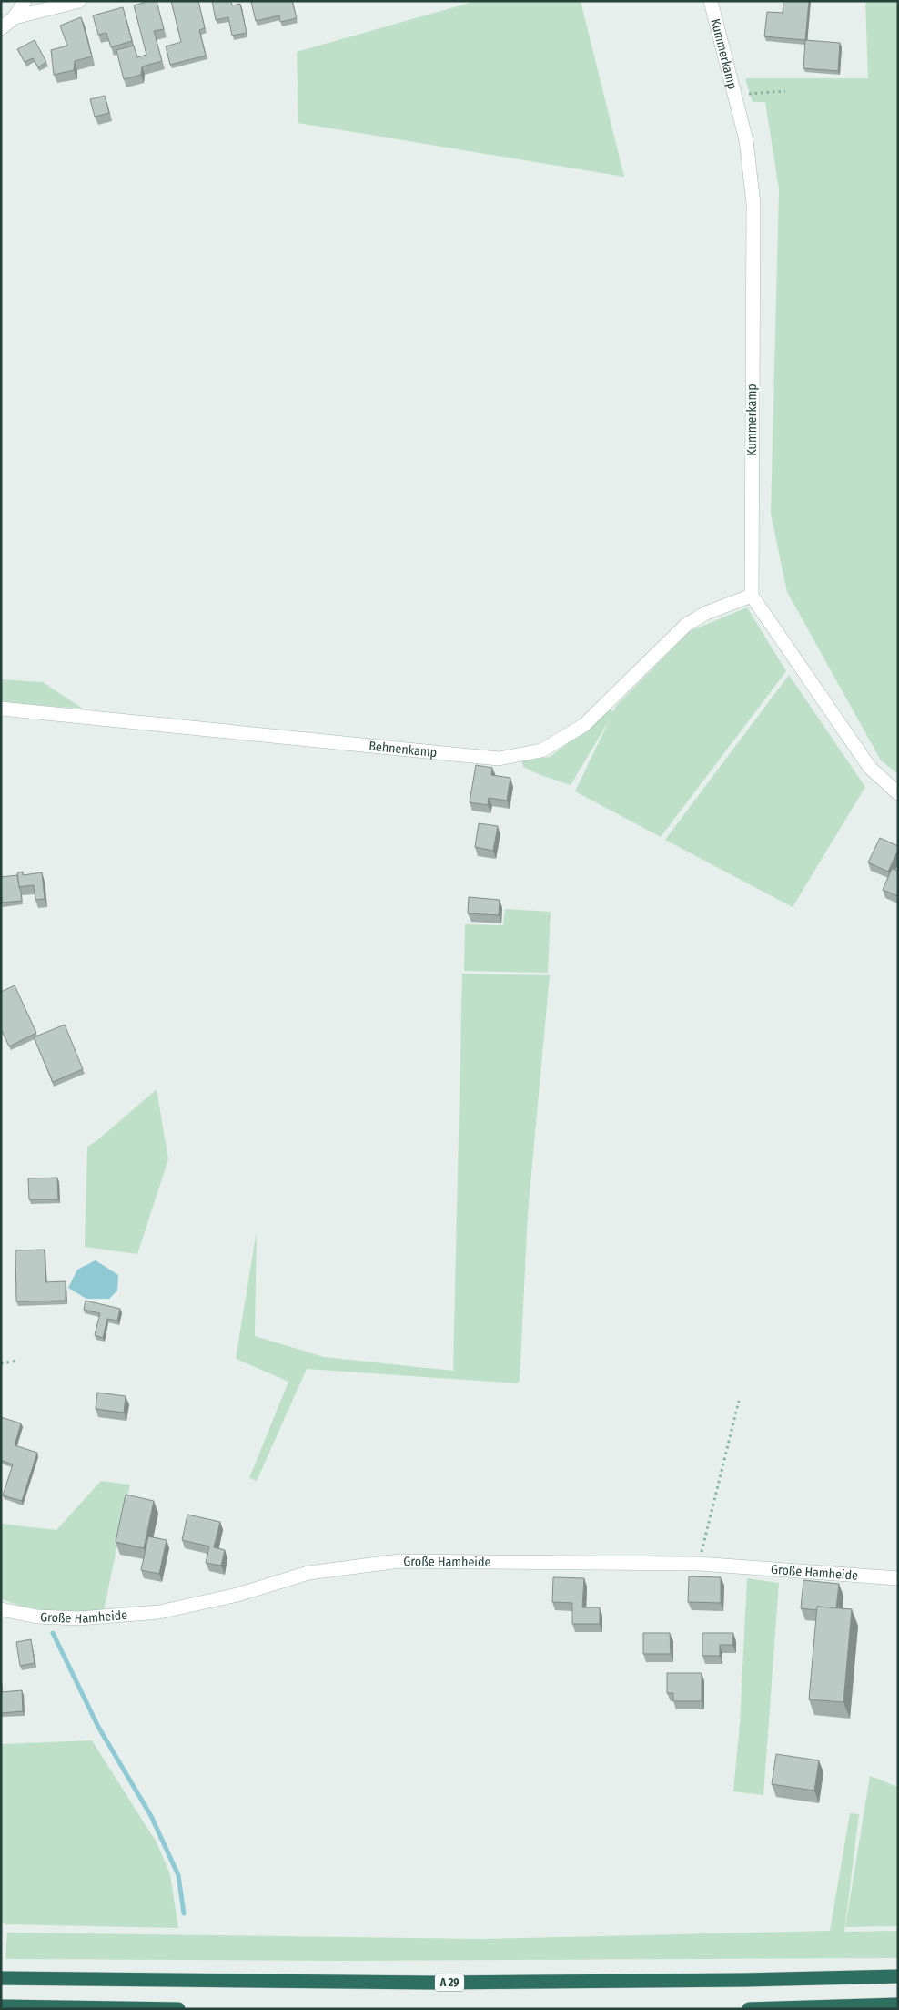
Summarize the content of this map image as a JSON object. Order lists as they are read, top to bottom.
{
  "streets": {
    "highway": ["A 29"],
    "street": ["Kummerkamp", "Behnenkamp", "Große Hamheide"]
  },
  "crossings": [
    ["Kummerkamp", "Behnenkamp"]
  ]
}
